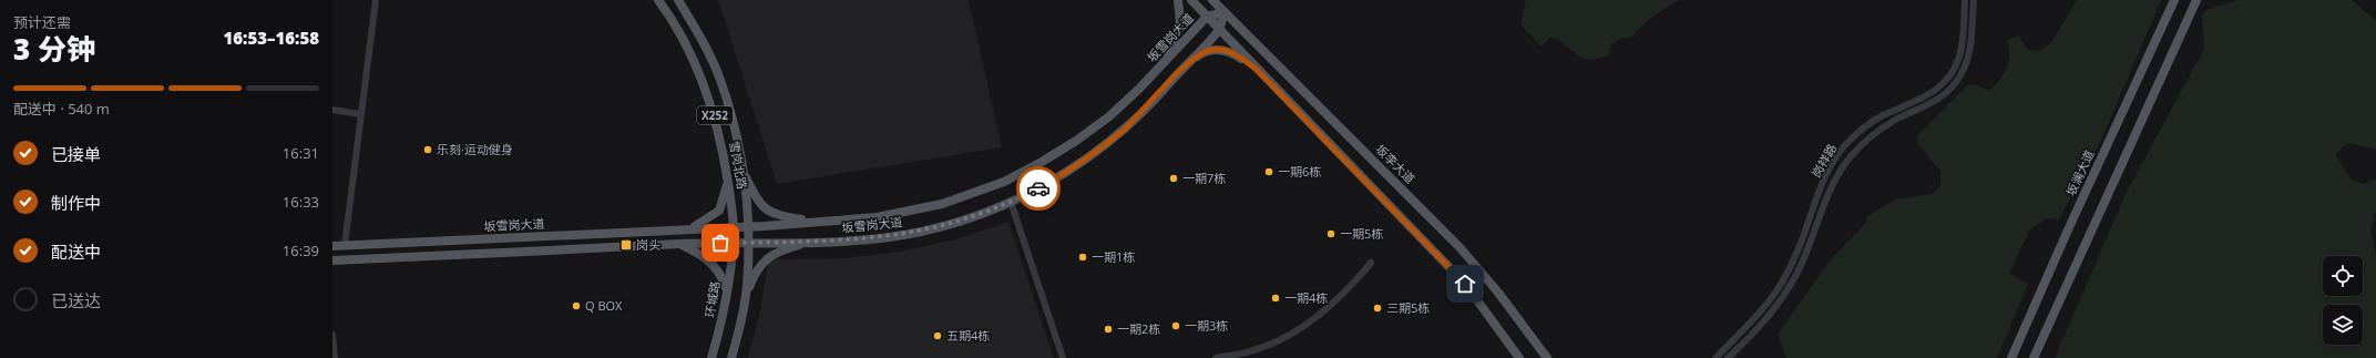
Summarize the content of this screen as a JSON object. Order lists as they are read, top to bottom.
{
  "streets": {
    "main road": [
      "坂雪岗大道",
      "X252",
      "坂李大道",
      "雪岗北路",
      "坂澜大道",
      "环城路"
    ],
    "street": ["岗祥路"]
  },
  "crossings": [
    ["坂雪岗大道", "X252"],
    ["坂雪岗大道", "坂李大道"],
    ["坂雪岗大道", "雪岗北路"],
    ["坂雪岗大道", "环城路"],
    ["X252", "雪岗北路"],
    ["雪岗北路", "环城路"]
  ],
  "places": {
    "other": [
      "乐刻·运动健身",
      "一期6栋",
      "一期7栋",
      "一期5栋",
      "一期1栋",
      "一期4栋",
      "Q BOX",
      "三期5栋",
      "一期3栋",
      "一期2栋",
      "五期4栋"
    ],
    "transit": ["岗头"]
  },
  "page": {
    "heading": ["3 分钟", "预计还需", "16:53–16:58"],
    "bar": "配送中 · 540 m",
    "list": [
      ["已接单", "16:31"],
      ["制作中", "16:33"],
      ["配送中", "16:39"],
      "已送达"
    ]
  }
}
